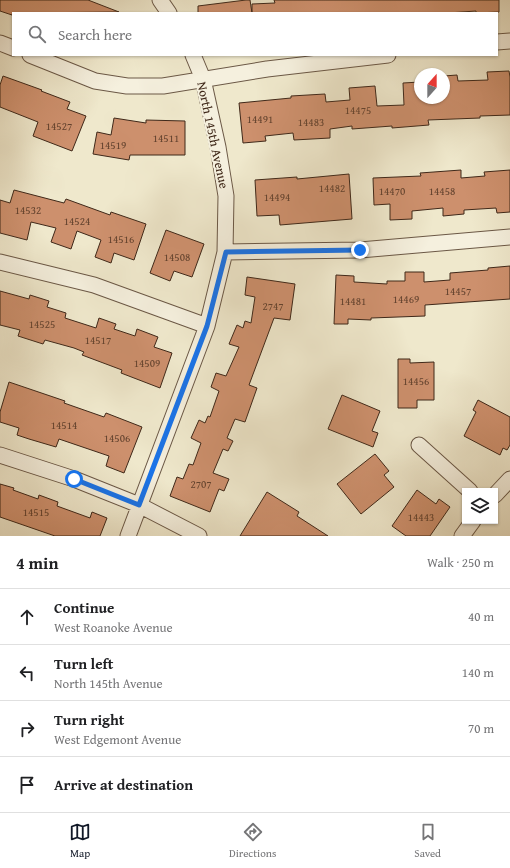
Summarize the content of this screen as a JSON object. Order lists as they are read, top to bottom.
{
  "streets": {
    "street": ["North 145th Avenue"]
  },
  "house_numbers": [
    "14475",
    "14491",
    "14483",
    "14527",
    "14511",
    "14519",
    "14482",
    "14470",
    "14458",
    "14494",
    "14532",
    "14524",
    "14516",
    "14508",
    "14457",
    "14469",
    "14481",
    "2747",
    "14525",
    "14517",
    "14509",
    "14456",
    "14514",
    "14506",
    "2707",
    "14515",
    "14443"
  ],
  "north": "top",
  "page": {
    "search": "Search here",
    "heading": ["4 min", "Walk · 250 m"],
    "list": [
      ["Continue", "West Roanoke Avenue", "40 m"],
      ["Turn left", "North 145th Avenue", "140 m"],
      ["Turn right", "West Edgemont Avenue", "70 m"],
      "Arrive at destination"
    ],
    "nav": ["Map", "Directions", "Saved"]
  }
}
